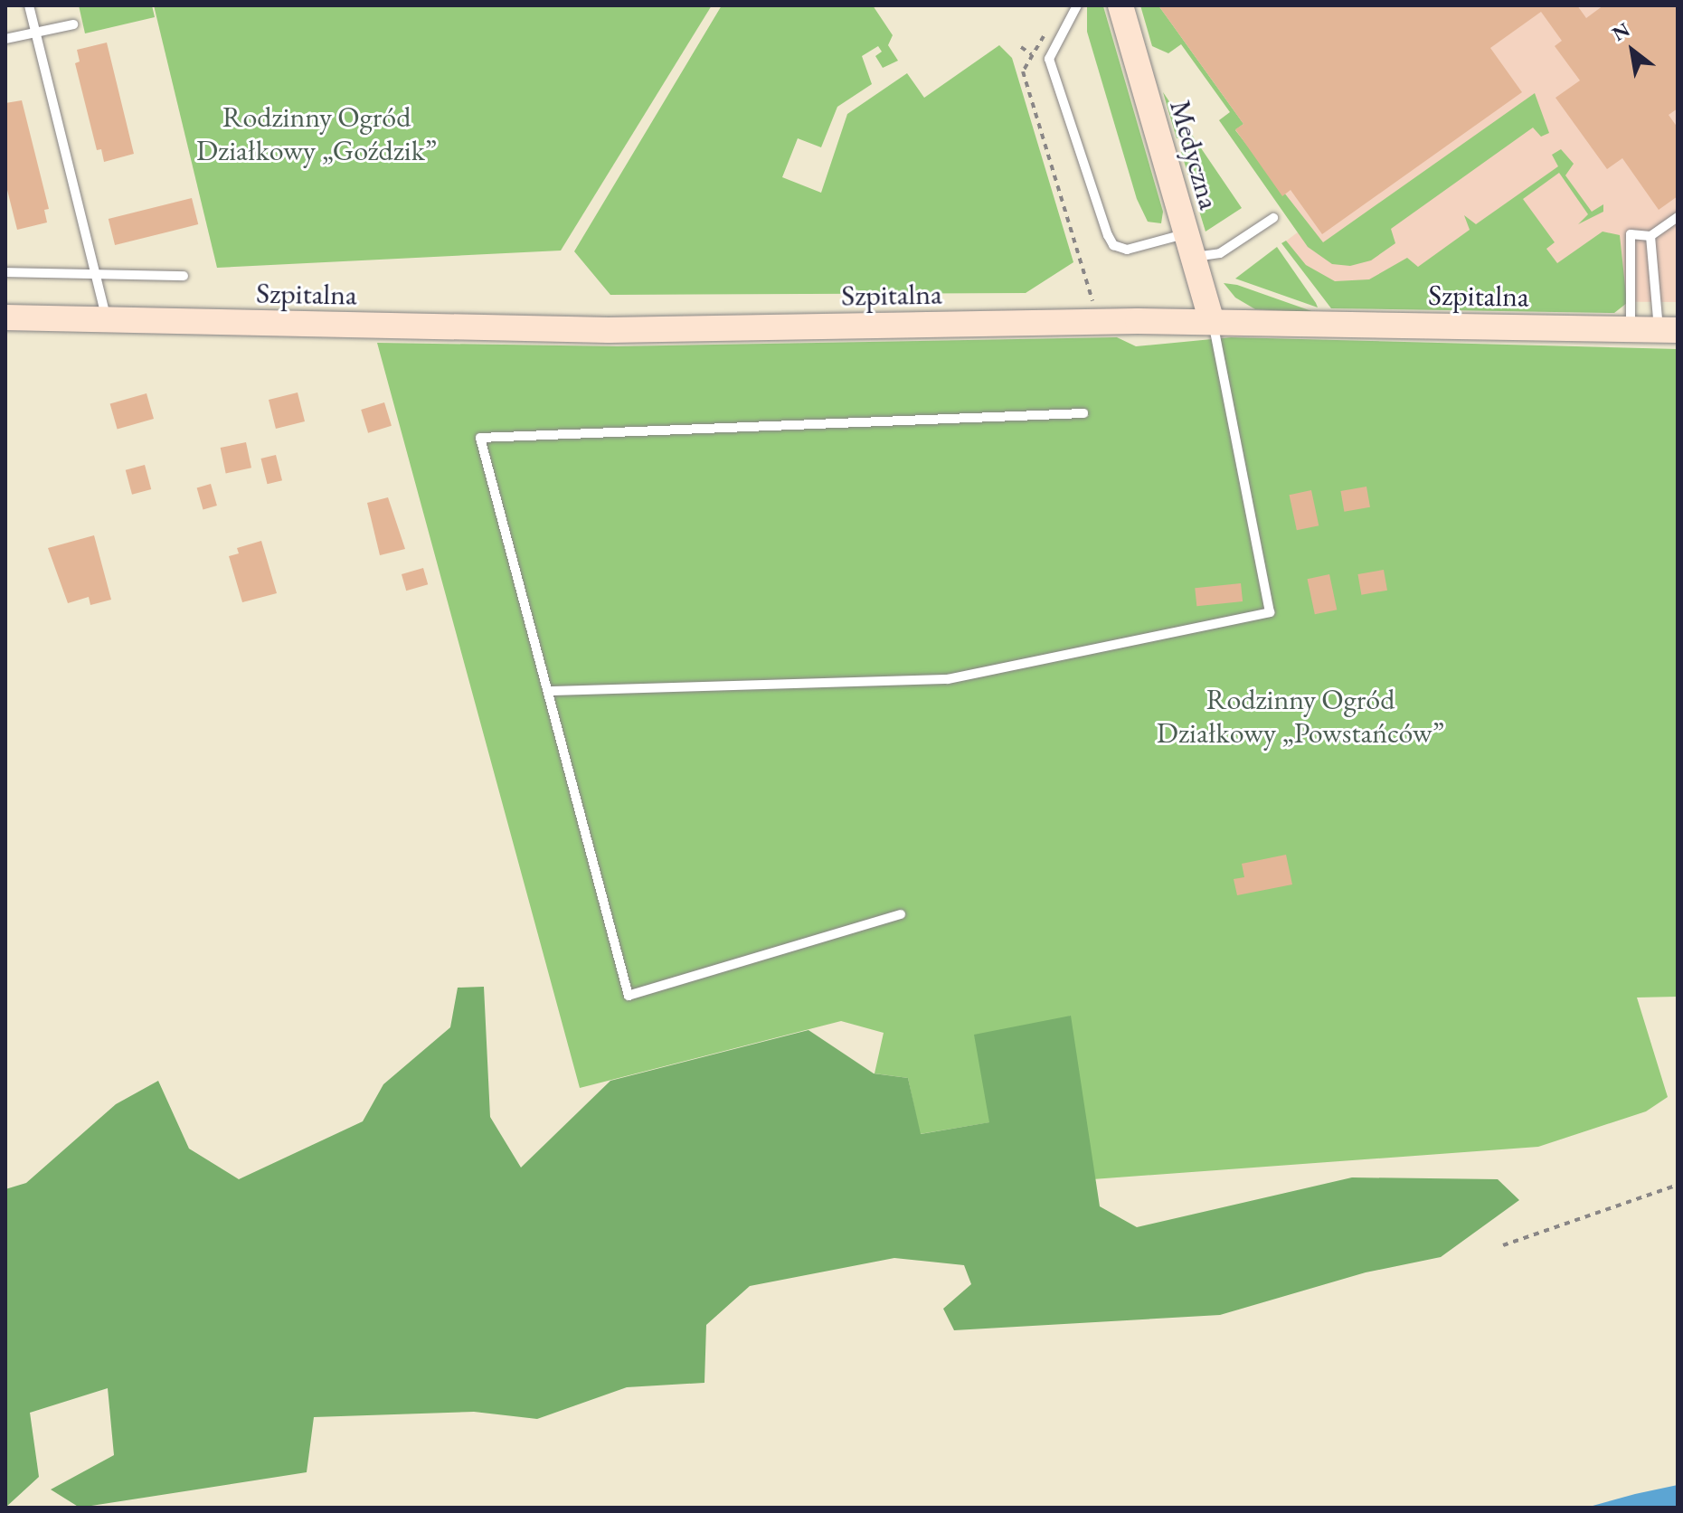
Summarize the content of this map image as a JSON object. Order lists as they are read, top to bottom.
{
  "streets": {
    "street": ["Medyczna", "Szpitalna"]
  },
  "crossings": [
    ["Medyczna", "Szpitalna"]
  ],
  "parks": ["Rodzinny Ogród Działkowy „Goździk”", "Rodzinny Ogród Działkowy „Powstańców”"],
  "north": "top left"
}
